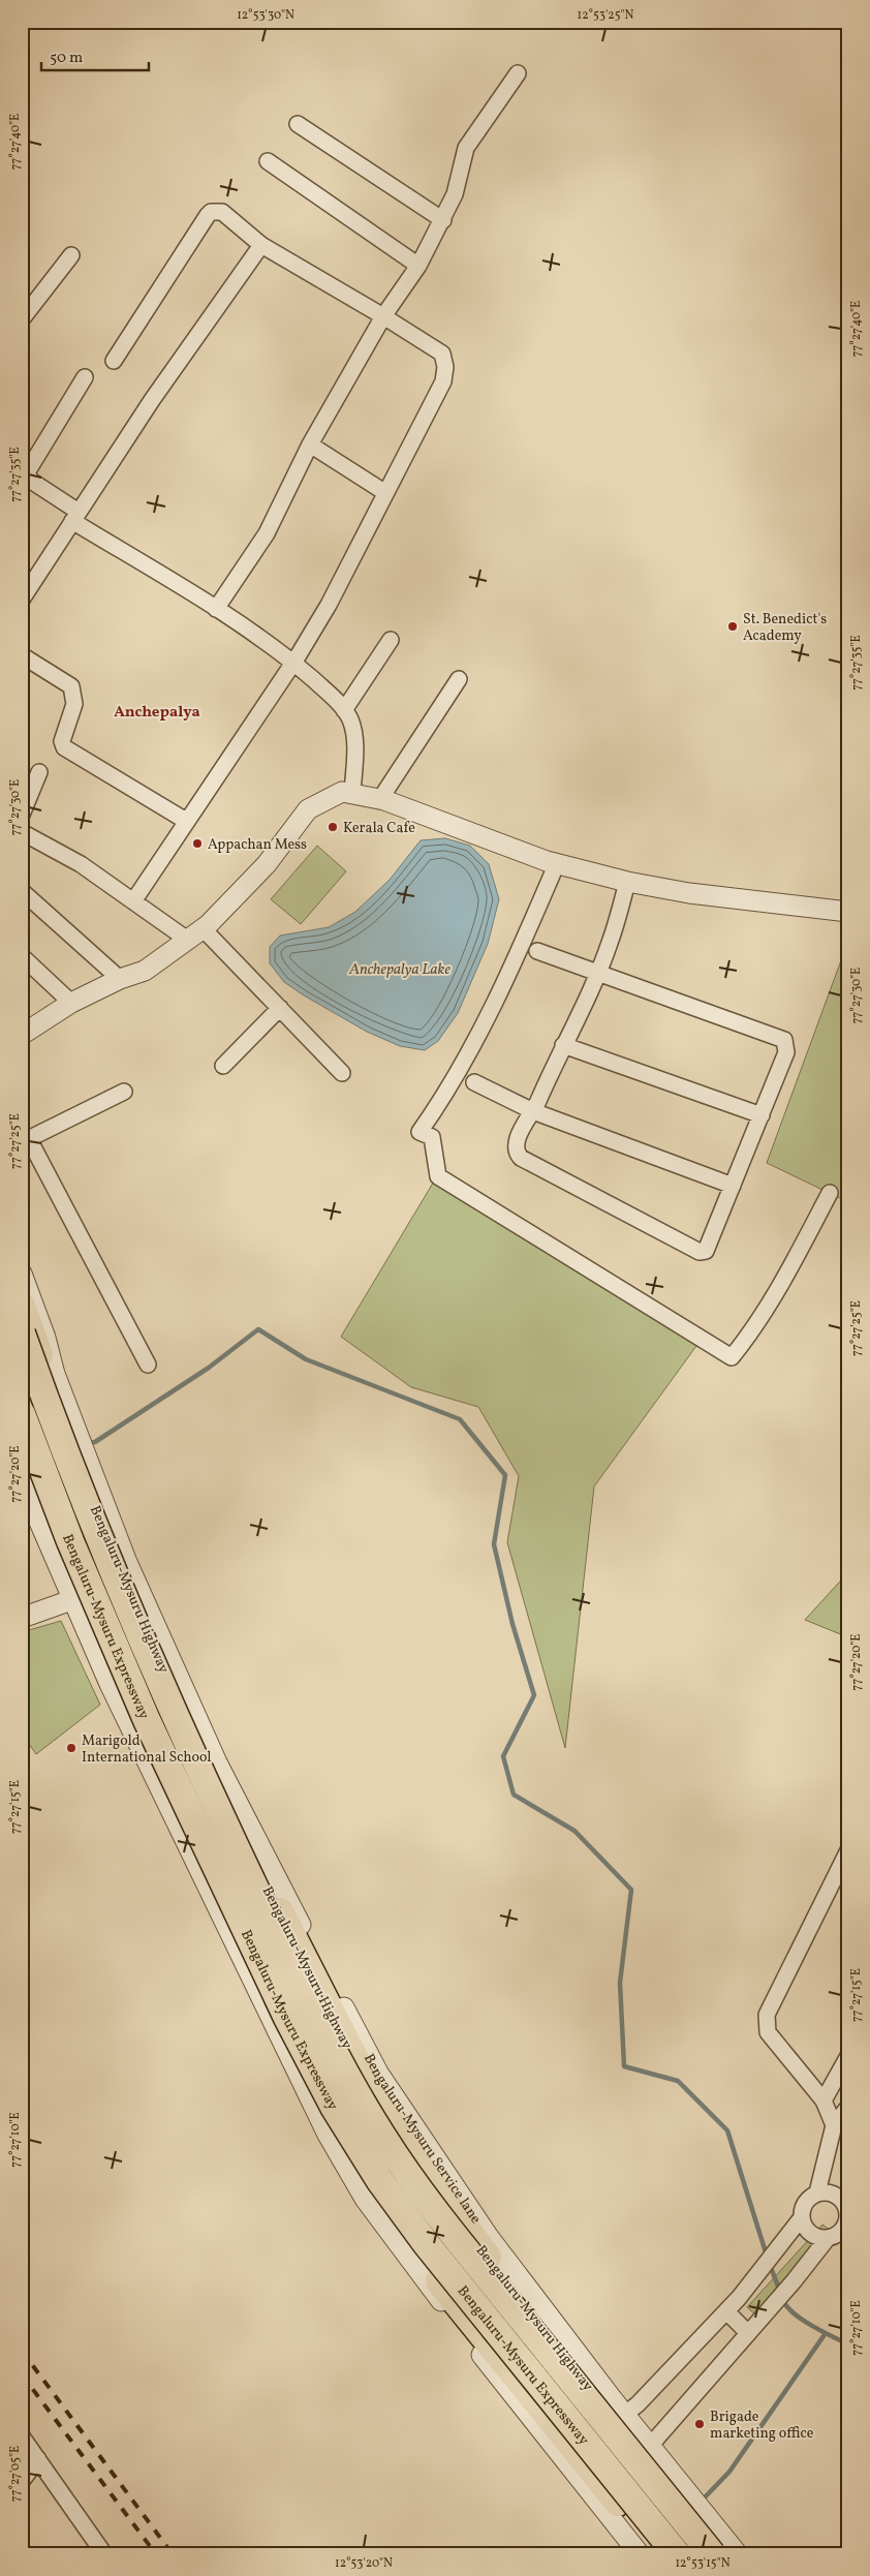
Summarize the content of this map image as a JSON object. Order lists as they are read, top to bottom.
{
  "streets": {
    "highway": ["Bengaluru-Mysuru Highway", "Bengaluru-Mysuru Expressway"],
    "street": ["Bengaluru-Mysuru Service lane"]
  },
  "crossings": [
    ["Bengaluru-Mysuru Highway", "Bengaluru-Mysuru Service lane"]
  ],
  "districts": ["Anchepalya"],
  "water": ["Anchepalya Lake"],
  "places": [
    "St. Benedict's Academy",
    "Kerala Cafe",
    "Appachan Mess",
    "Marigold International School",
    "Brigade marketing office"
  ],
  "scale_bar": "50 m",
  "coordinates": [
    "12°53'30\"N",
    "12°53'25\"N",
    "77°27'40\"E",
    "77°27'35\"E",
    "77°27'30\"E",
    "77°27'25\"E",
    "77°27'20\"E",
    "77°27'15\"E",
    "77°27'10\"E",
    "77°27'05\"E",
    "12°53'20\"N",
    "12°53'15\"N"
  ]
}
